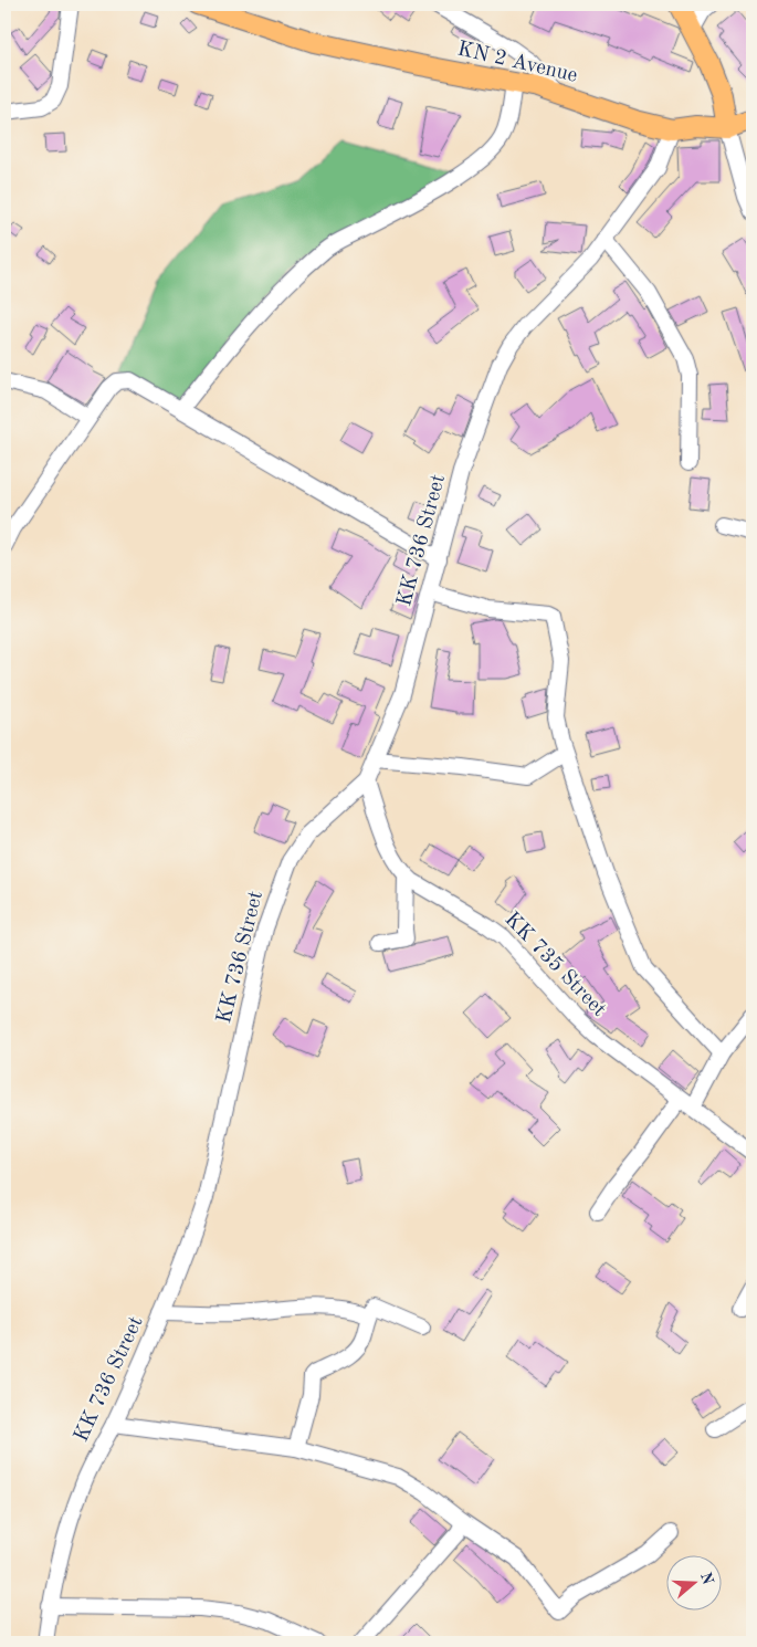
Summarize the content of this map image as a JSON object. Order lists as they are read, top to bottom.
{
  "streets": {
    "main road": ["KN 2 Avenue"],
    "street": ["KK 736 Street", "KK 735 Street"]
  },
  "crossings": [
    ["KN 2 Avenue", "KK 736 Street"],
    ["KK 736 Street", "KK 735 Street"]
  ],
  "north": "right"
}
